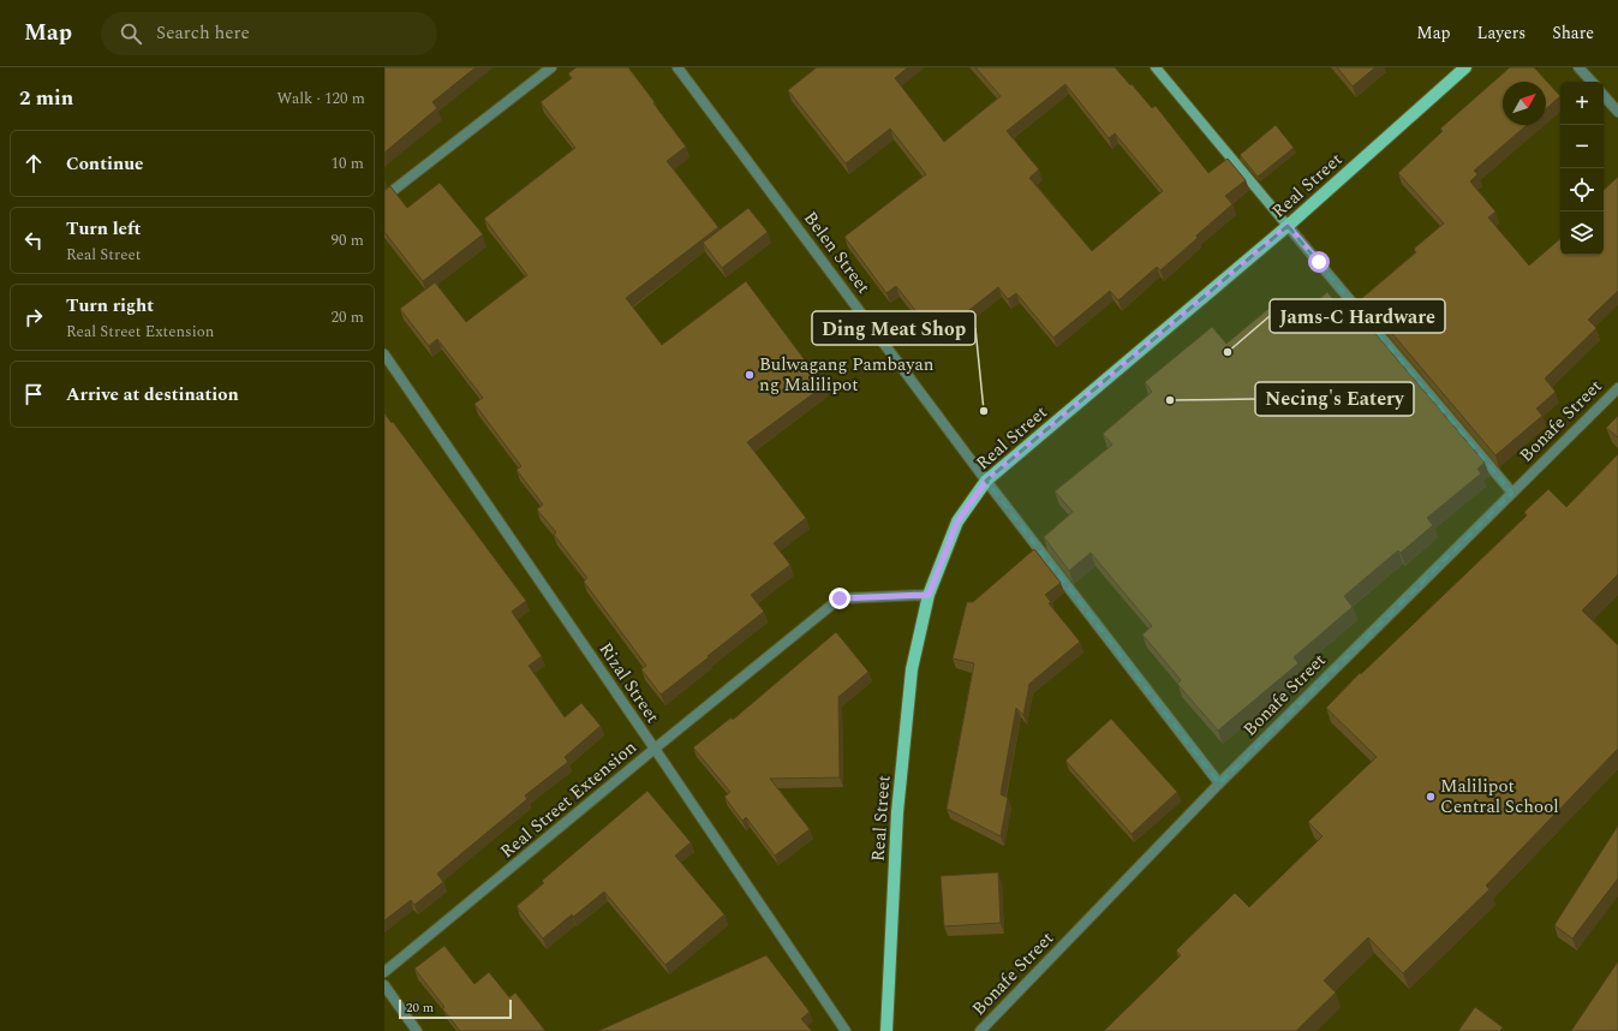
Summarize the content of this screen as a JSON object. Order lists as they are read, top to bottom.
{
  "streets": {
    "main road": ["Real Street"],
    "street": [
      "Belen Street",
      "Bonafe Street",
      "Rizal Street",
      "Real Street Extension"
    ]
  },
  "crossings": [
    ["Real Street", "Belen Street"],
    ["Real Street", "Real Street Extension"],
    ["Belen Street", "Bonafe Street"],
    ["Rizal Street", "Real Street Extension"]
  ],
  "places": [
    "Jams-C Hardware",
    "Bulwagang Pambayan ng Malilipot",
    "Necing's Eatery",
    "Ding Meat Shop",
    "Malilipot Central School"
  ],
  "scale_bar": "20 m",
  "north": "top right",
  "page": {
    "header": "Map",
    "search": "Search here",
    "nav": ["Map", "Layers", "Share"],
    "heading": ["2 min", "Walk · 120 m"],
    "map_buttons": ["+", "−"],
    "list": [
      ["Continue", "10 m"],
      ["Turn left", "Real Street", "90 m"],
      ["Turn right", "Real Street Extension", "20 m"],
      "Arrive at destination"
    ],
    "scale": "20 m"
  }
}
